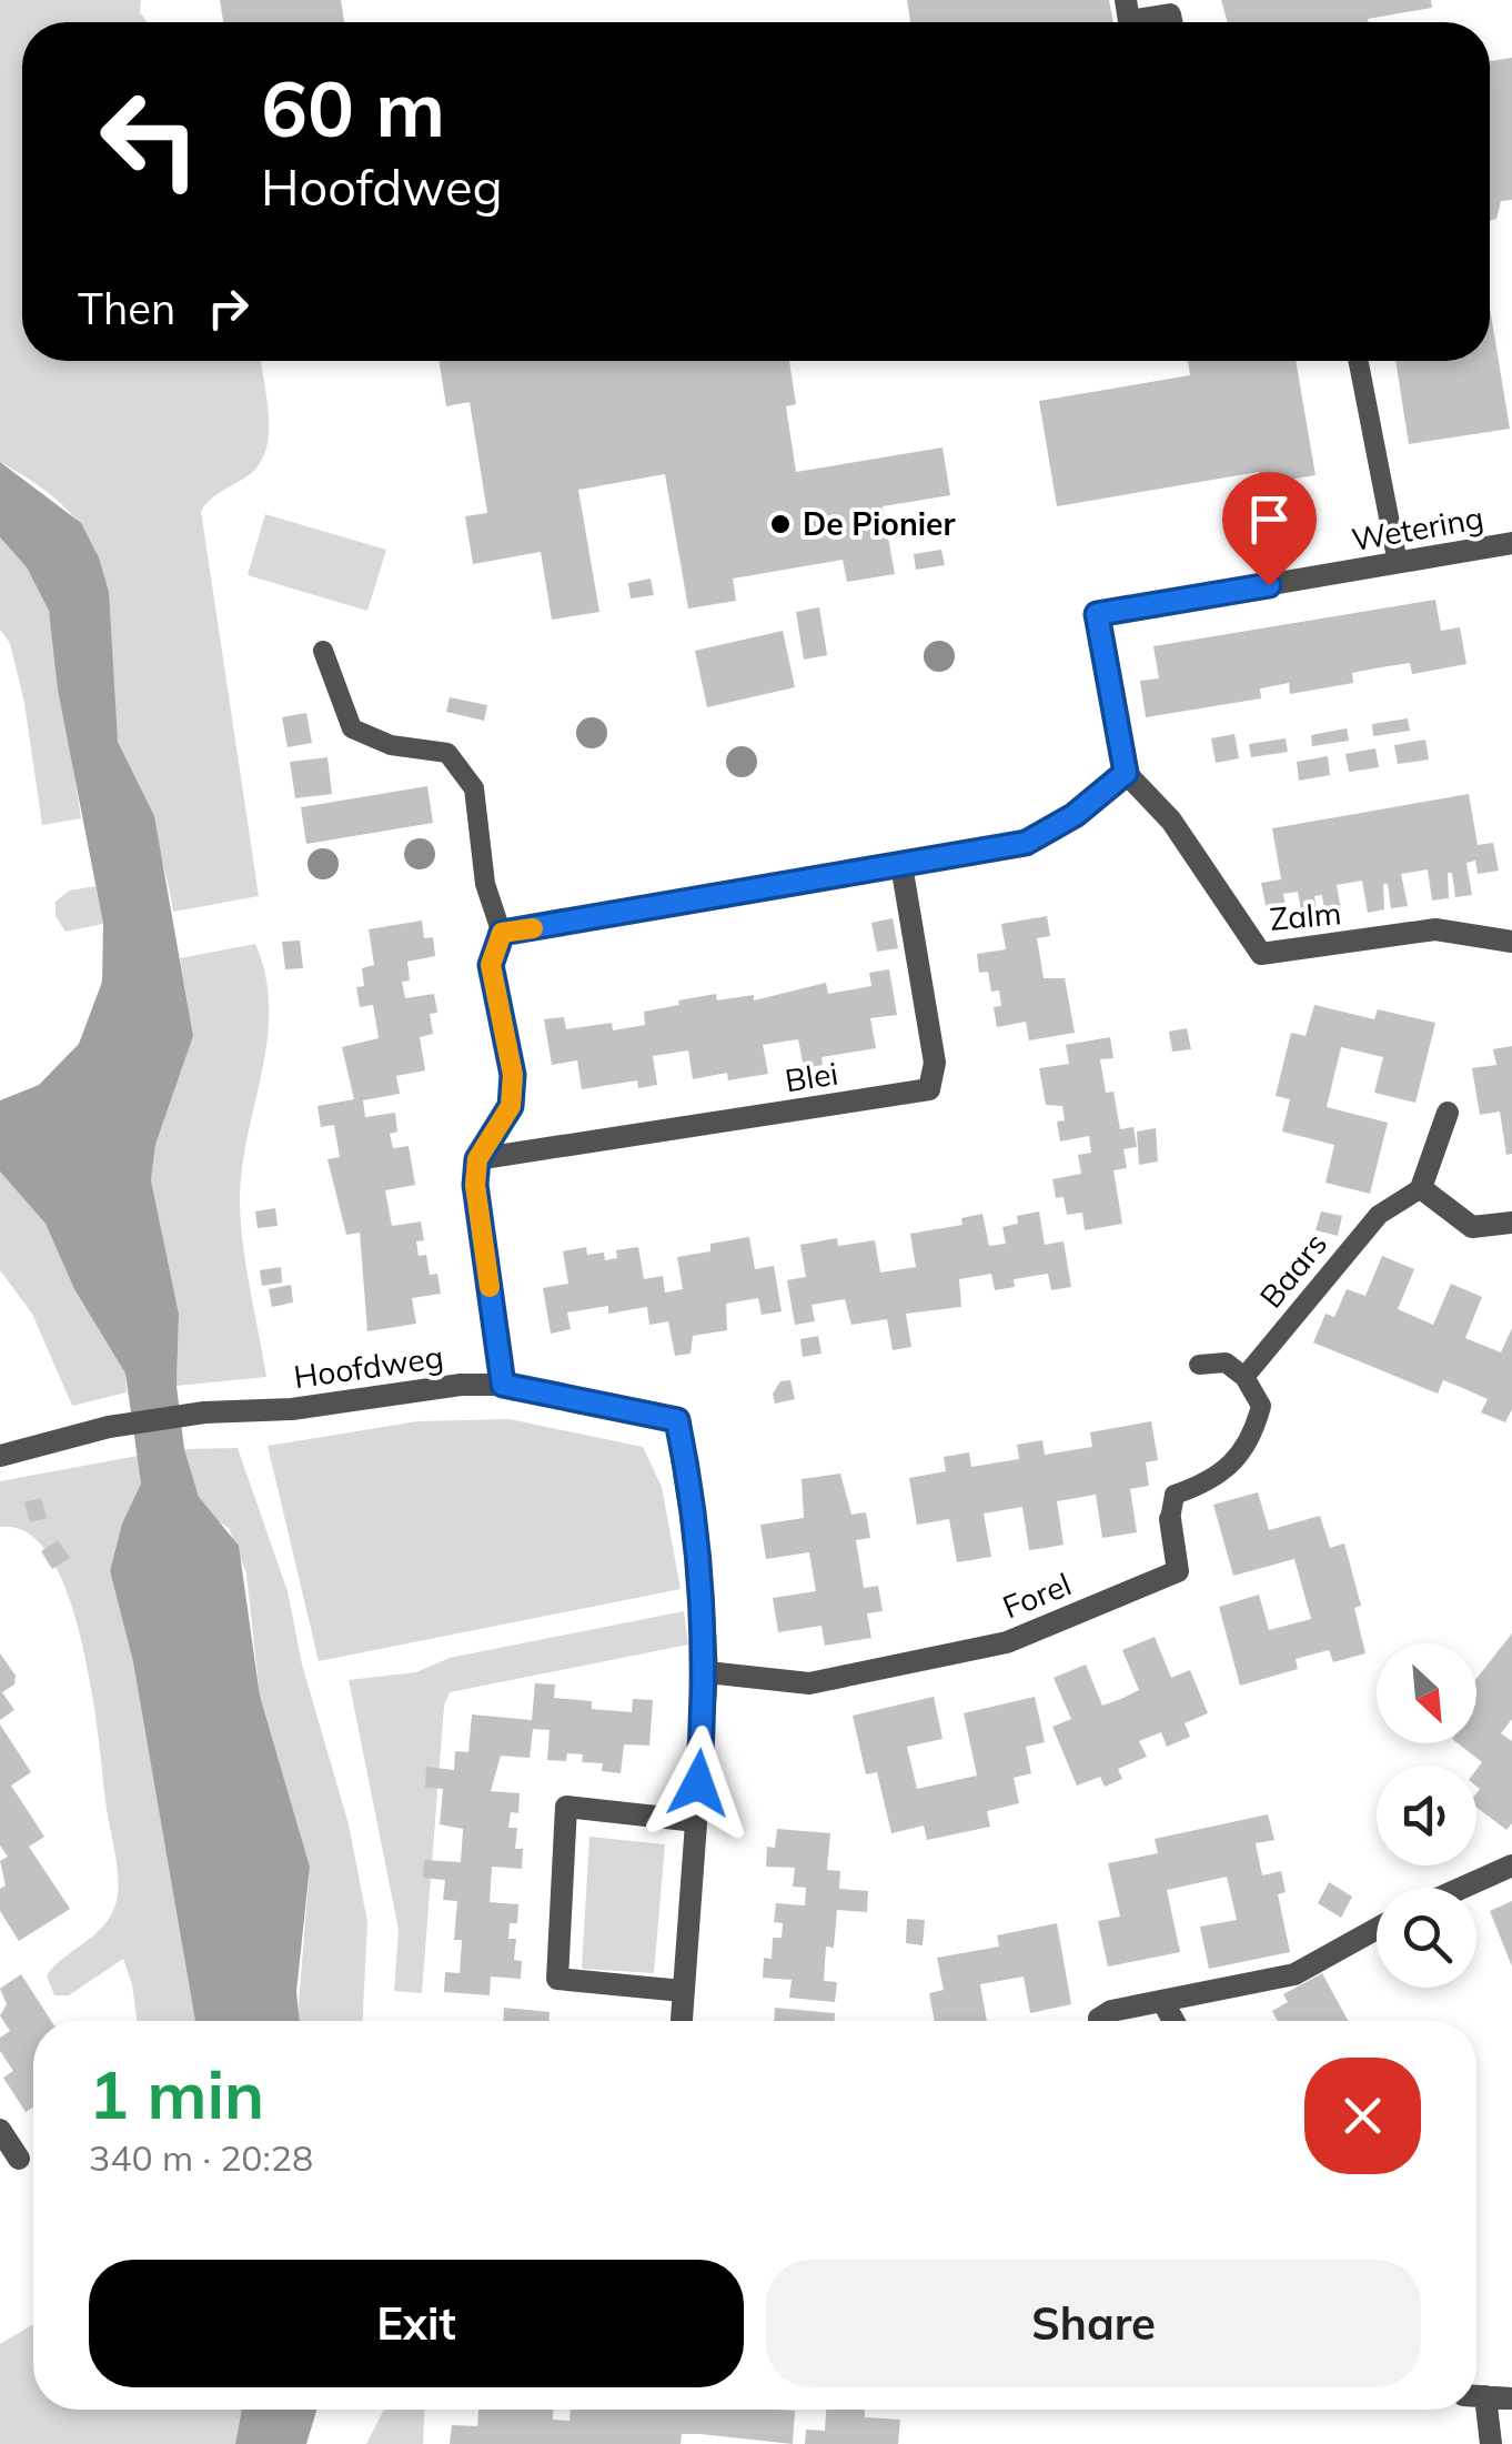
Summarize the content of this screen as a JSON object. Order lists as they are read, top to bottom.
{
  "streets": {
    "street": [
      "Wetering",
      "Zalm",
      "Blei",
      "Hoofdweg",
      "Forel"
    ],
    "lane": ["Baars"]
  },
  "crossings": [
    ["Wetering", "Zalm"],
    ["Baars", "Forel"],
    ["Hoofdweg", "Forel"]
  ],
  "places": ["De Pionier"],
  "north": "bottom right",
  "page": {
    "turn": ["60 m", "Hoofdweg"],
    "then": "Then",
    "heading": ["1 min", "340 m · 20:28"],
    "buttons": ["Exit", "Share"]
  }
}
